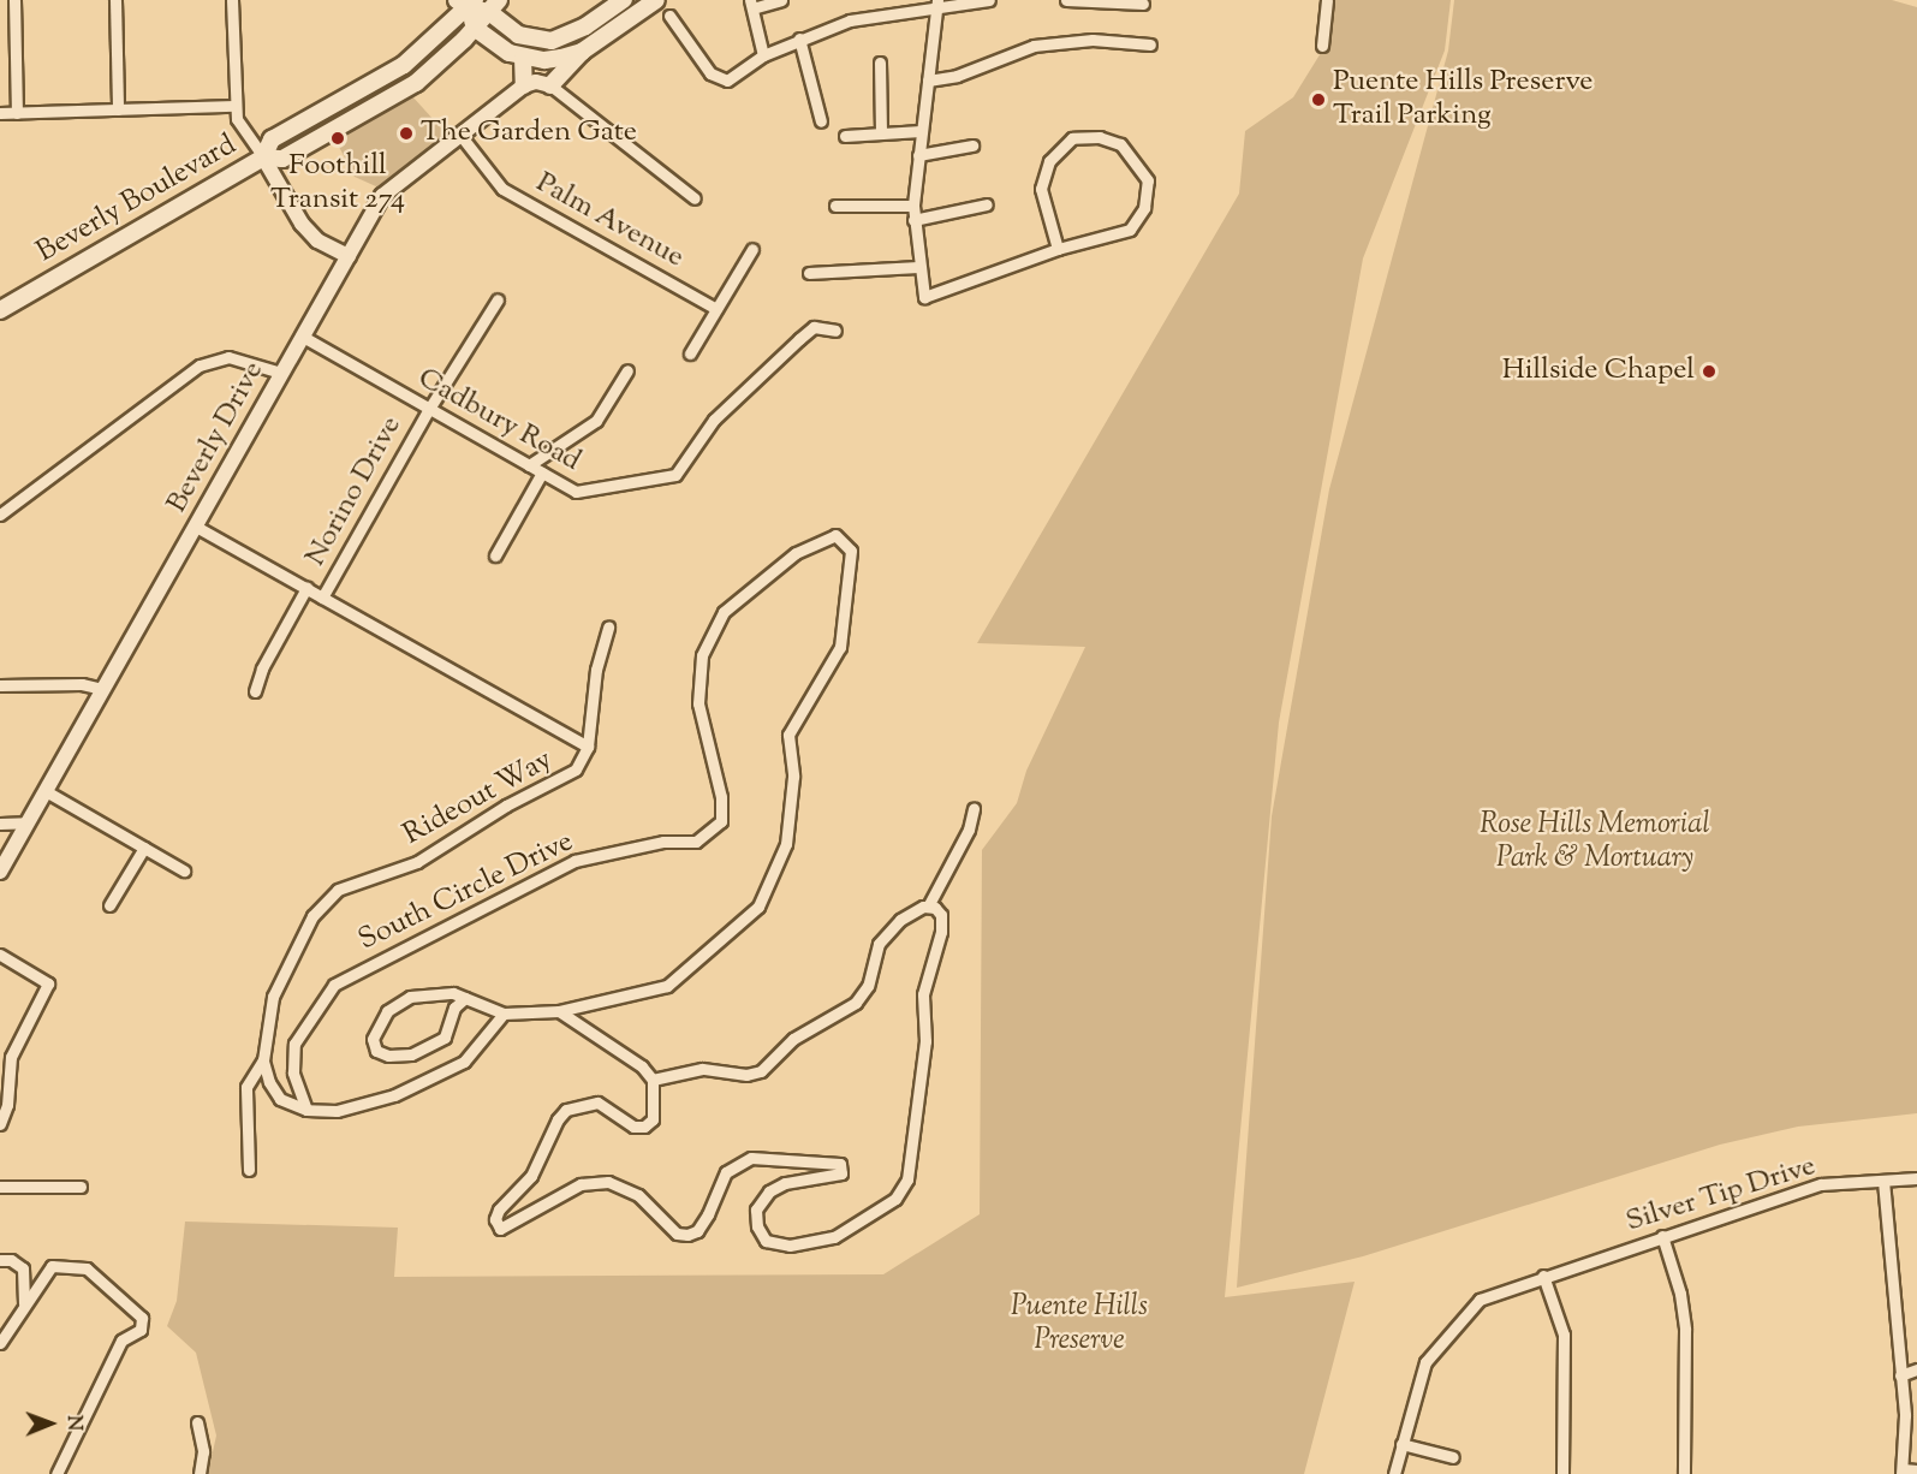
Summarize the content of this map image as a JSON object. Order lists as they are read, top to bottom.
{
  "streets": {
    "main road": ["Beverly Boulevard"],
    "street": [
      "Palm Avenue",
      "Cadbury Road",
      "Beverly Drive",
      "Norino Drive",
      "Rideout Way",
      "South Circle Drive",
      "Silver Tip Drive"
    ]
  },
  "crossings": [
    ["Palm Avenue", "Beverly Drive"],
    ["Cadbury Road", "Beverly Drive"],
    ["Cadbury Road", "Norino Drive"],
    ["Beverly Drive", "Rideout Way"],
    ["Norino Drive", "Rideout Way"]
  ],
  "parks": ["Rose Hills Memorial Park & Mortuary", "Puente Hills Preserve"],
  "places": [
    "Puente Hills Preserve Trail Parking",
    "The Garden Gate",
    "Foothill Transit 274",
    "Hillside Chapel"
  ],
  "north": "right"
}
